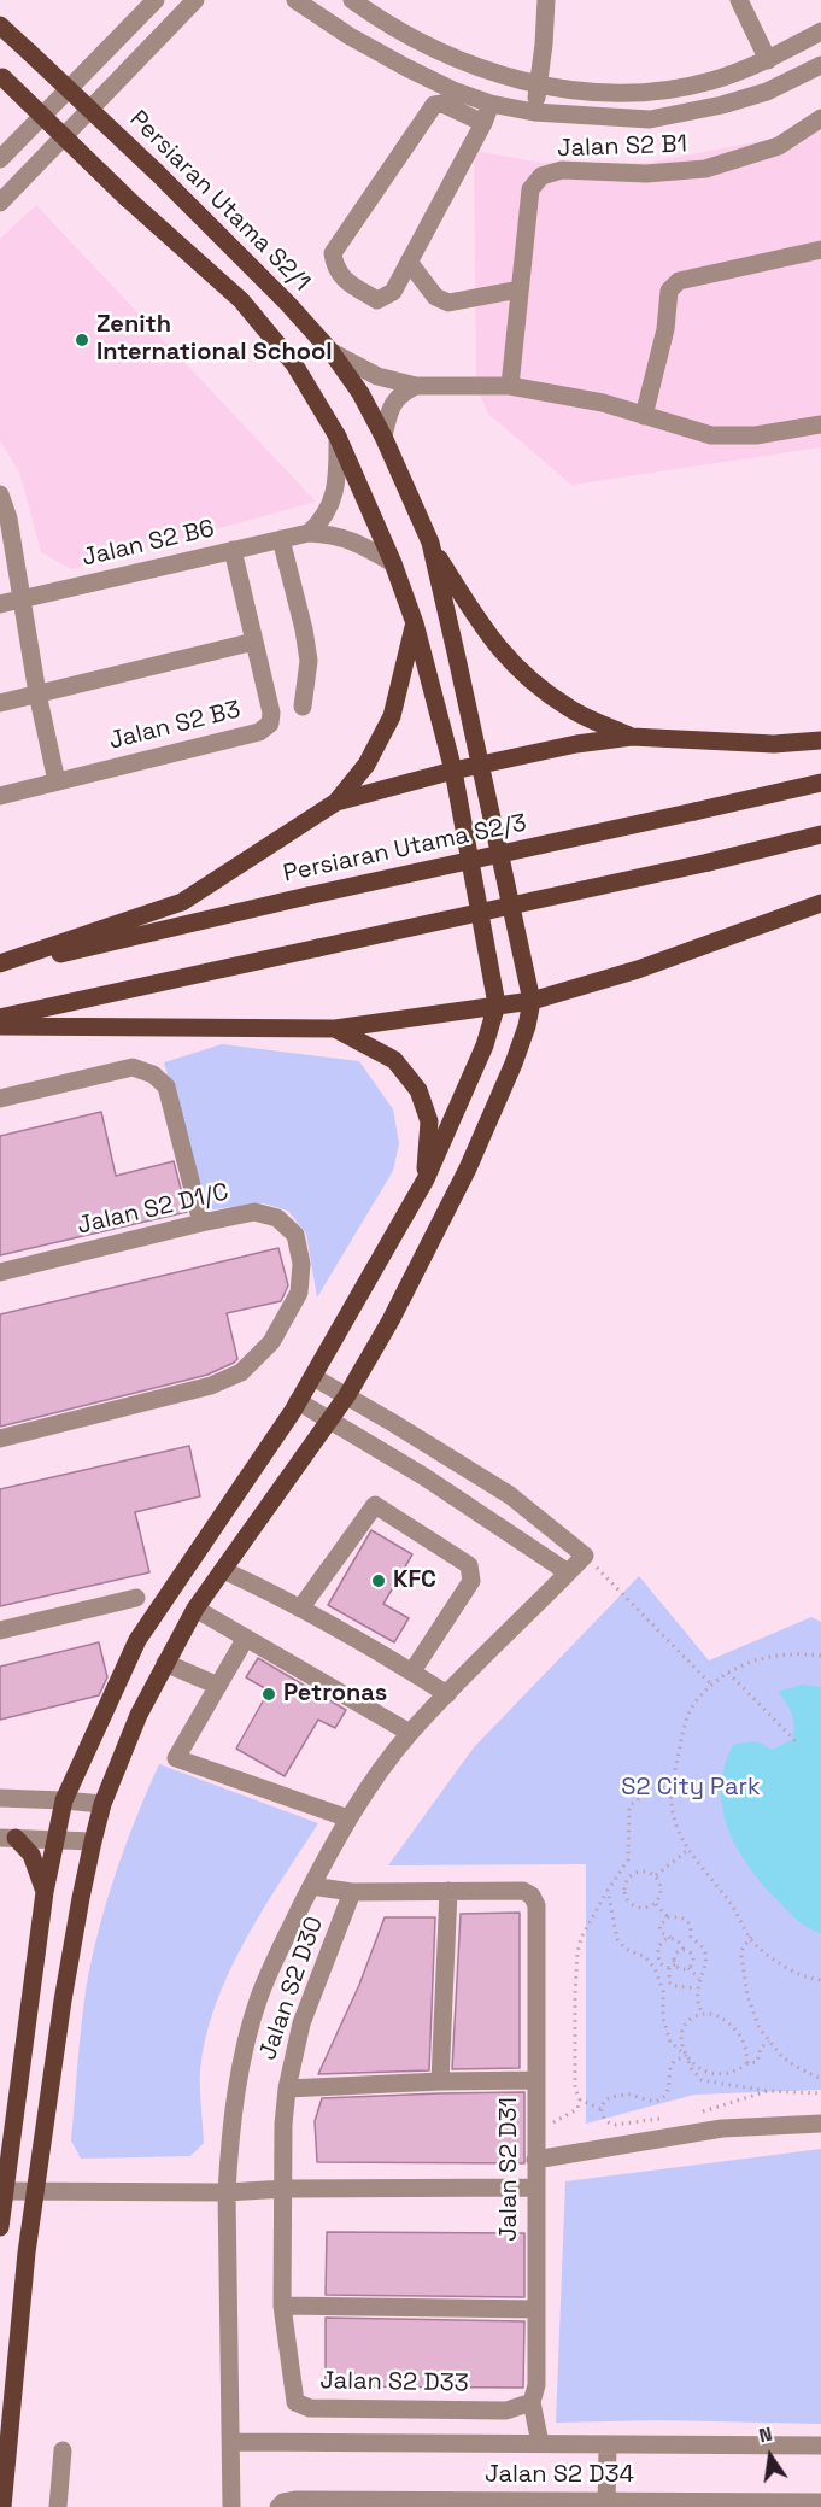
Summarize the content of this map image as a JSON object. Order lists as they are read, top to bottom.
{
  "streets": {
    "main road": ["Persiaran Utama S2/1", "Persiaran Utama S2/3"],
    "street": [
      "Jalan S2 B1",
      "Jalan S2 B6",
      "Jalan S2 B3",
      "Jalan S2 D1/C",
      "Jalan S2 D30",
      "Jalan S2 D31",
      "Jalan S2 D33",
      "Jalan S2 D34"
    ]
  },
  "crossings": [
    ["Jalan S2 B6", "Jalan S2 B3"],
    ["Jalan S2 D30", "Jalan S2 D31"],
    ["Jalan S2 D30", "Jalan S2 D33"],
    ["Jalan S2 D31", "Jalan S2 D33"]
  ],
  "parks": ["S2 City Park"],
  "places": ["Zenith International School", "KFC", "Petronas"],
  "north": "top"
}
